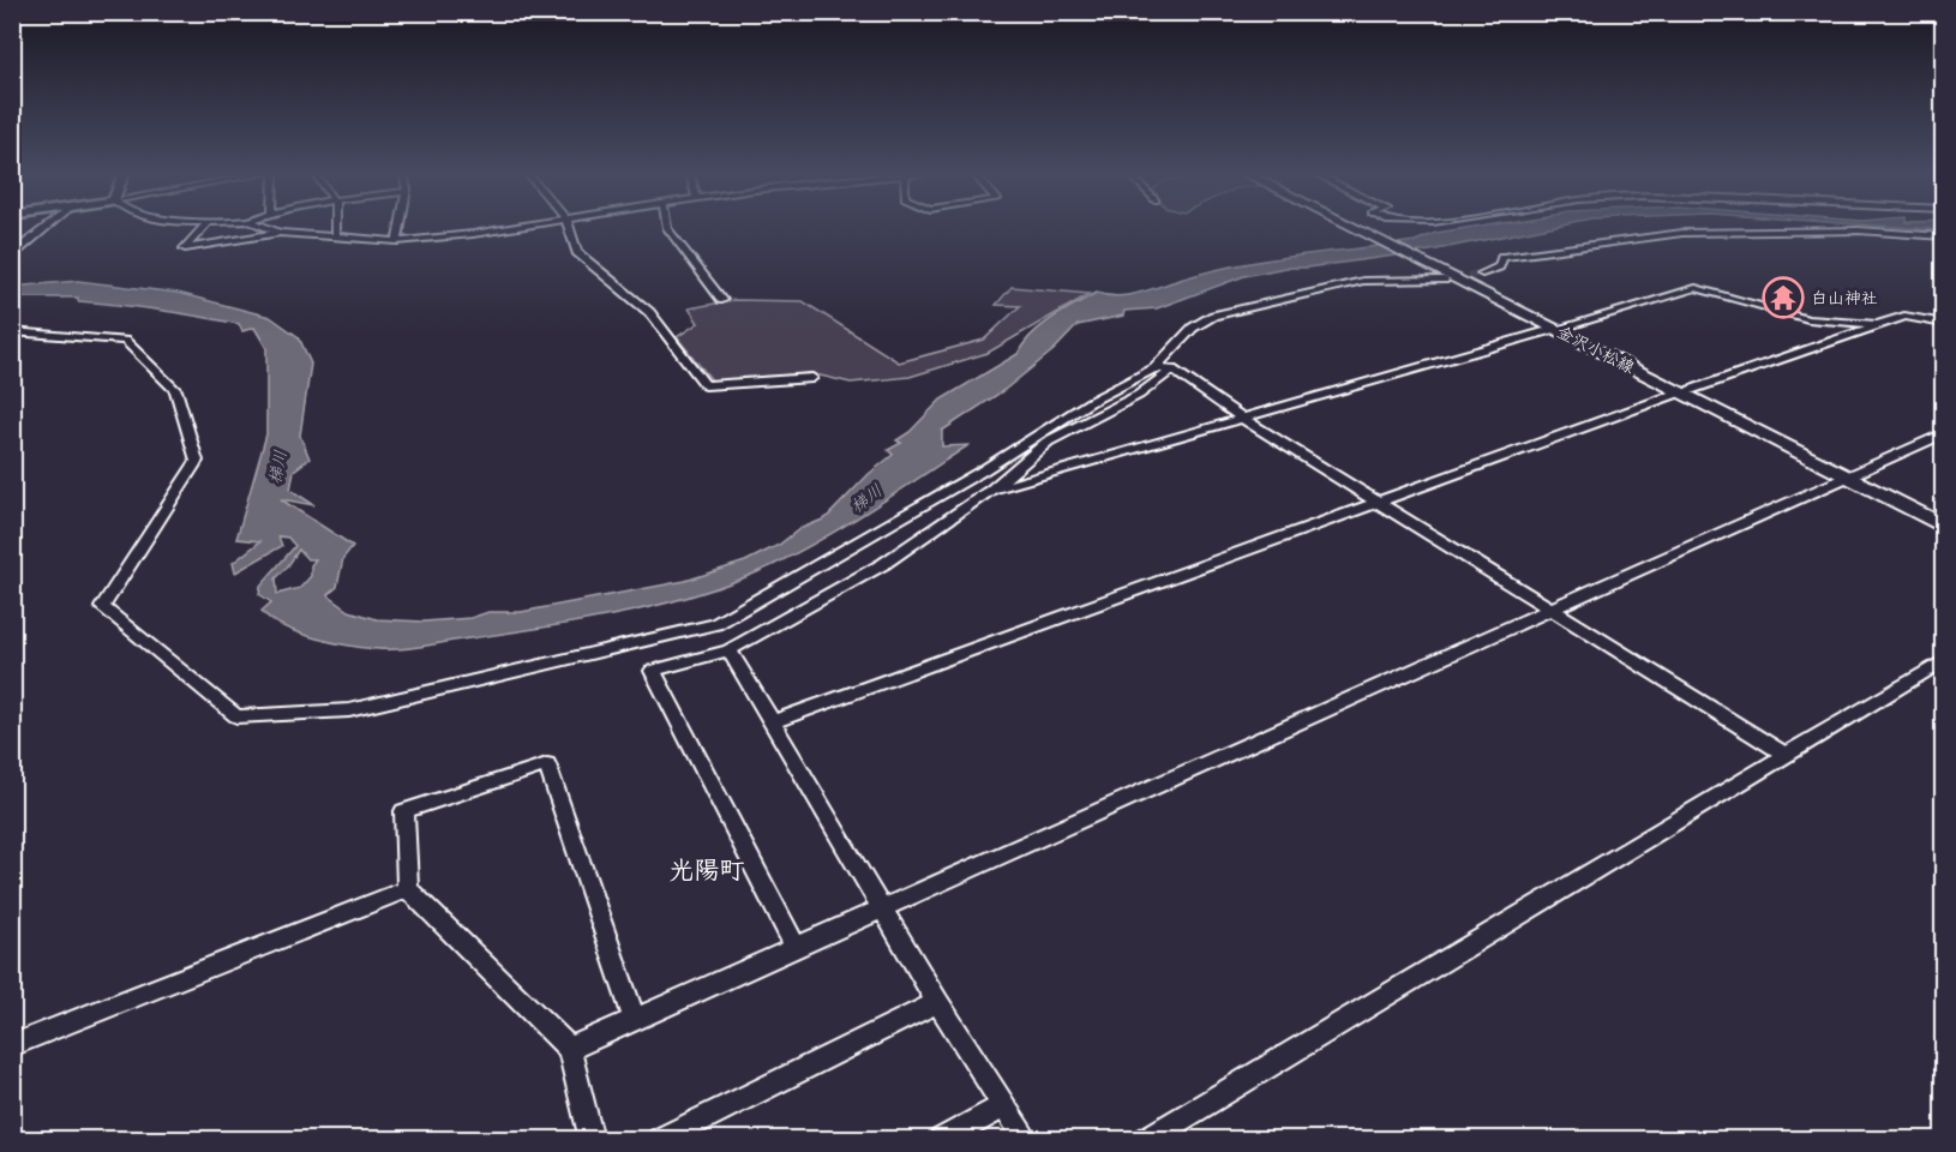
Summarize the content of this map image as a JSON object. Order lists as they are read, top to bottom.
{
  "streets": {
    "main road": ["金沢小松線"]
  },
  "districts": ["光陽町"],
  "water": ["梯川"],
  "places": {
    "temple": ["白山神社"]
  }
}
